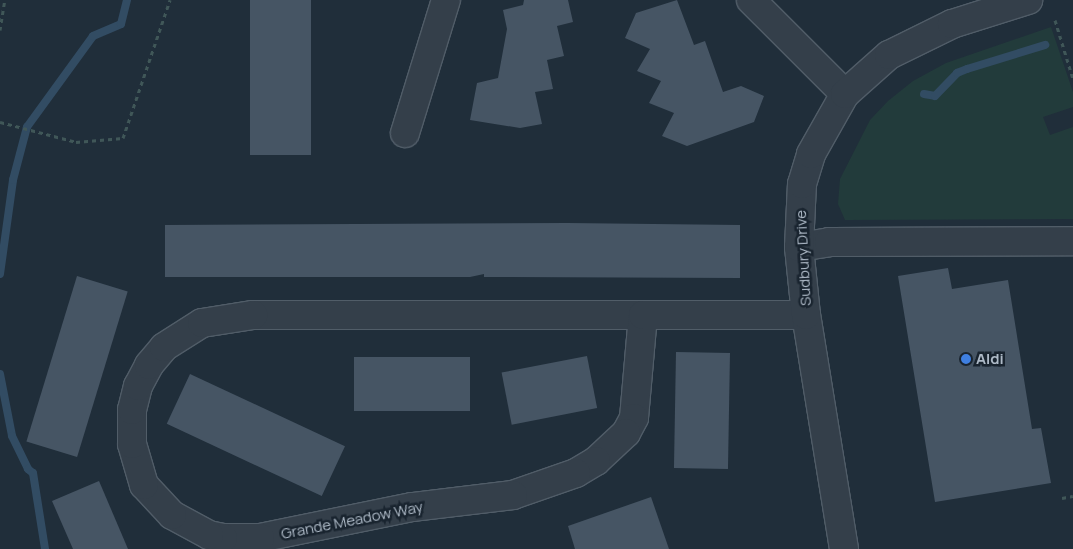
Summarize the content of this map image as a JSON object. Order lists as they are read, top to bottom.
{
  "streets": {
    "street": ["Sudbury Drive", "Grande Meadow Way"]
  },
  "crossings": [
    ["Sudbury Drive", "Grande Meadow Way"]
  ],
  "places": ["Aldi"]
}
